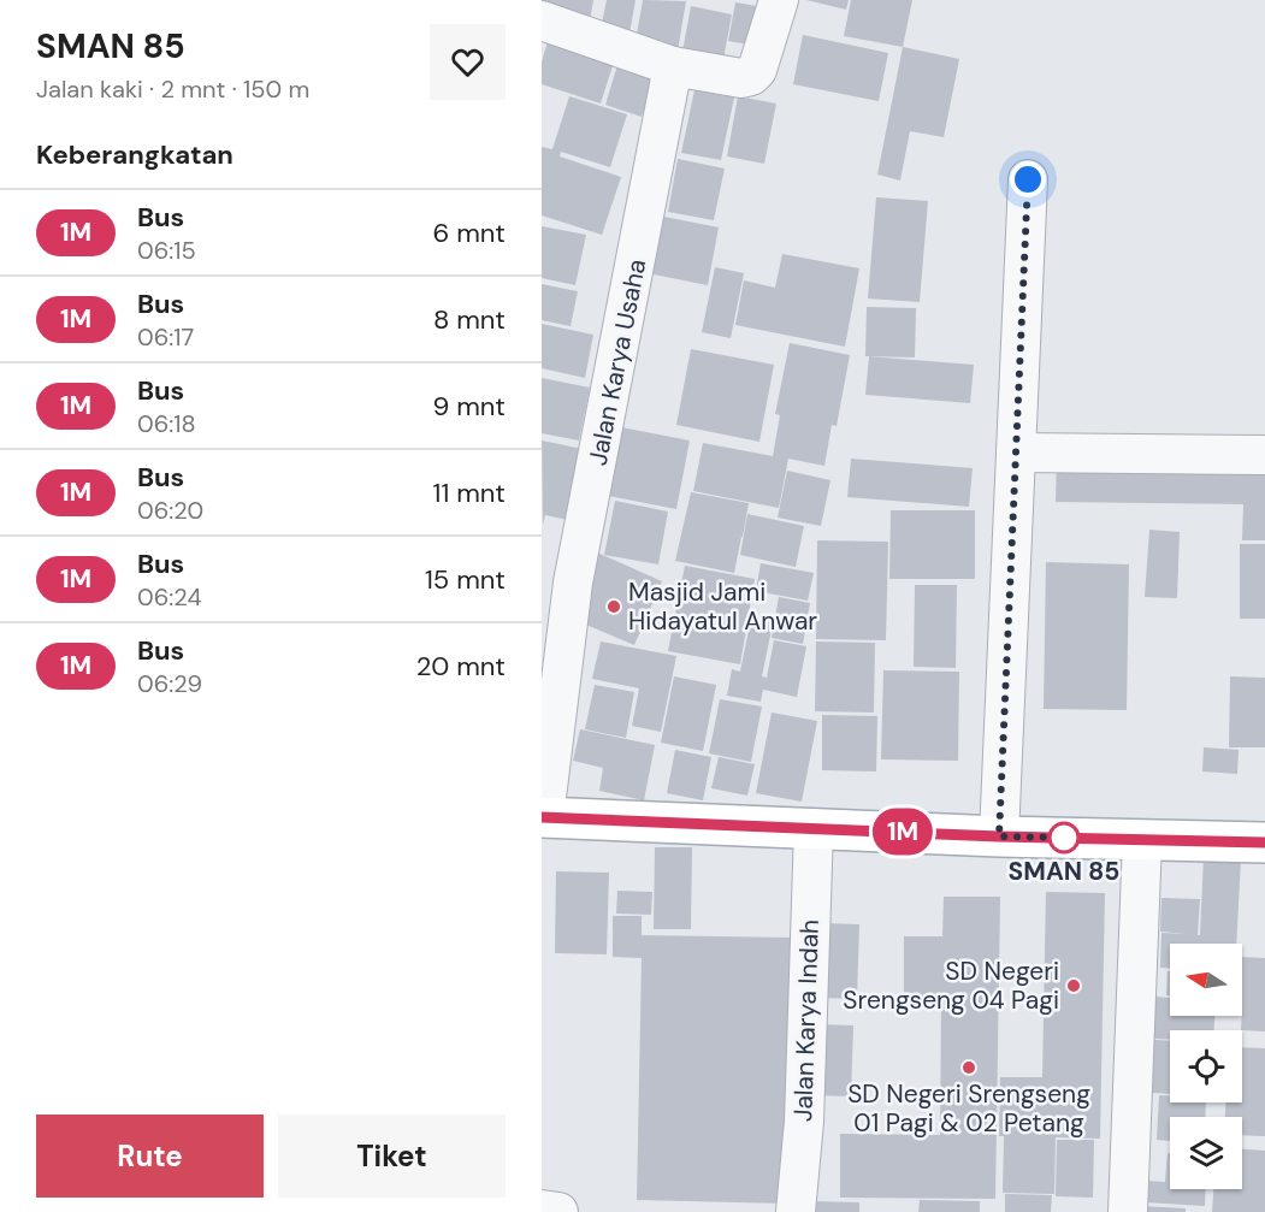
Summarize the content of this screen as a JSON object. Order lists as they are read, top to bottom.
{
  "streets": {
    "street": ["Jalan Karya Usaha", "Jalan Karya Indah"]
  },
  "places": [
    "Masjid Jami Hidayatul Anwar",
    "SMAN 85",
    "SD Negeri Srengseng 04 Pagi",
    "SD Negeri Srengseng 01 Pagi & 02 Petang"
  ],
  "lines": ["bus line 1M"],
  "north": "left",
  "page": {
    "heading": [
      ["SMAN 85", "Jalan kaki · 2 mnt · 150 m"],
      "Keberangkatan"
    ],
    "on_map": "1M",
    "list": [
      {
        "mark": "1M",
        "name": "Bus",
        "note": "06:15",
        "value": "6 mnt"
      },
      {
        "mark": "1M",
        "name": "Bus",
        "note": "06:17",
        "value": "8 mnt"
      },
      {
        "mark": "1M",
        "name": "Bus",
        "note": "06:18",
        "value": "9 mnt"
      },
      {
        "mark": "1M",
        "name": "Bus",
        "note": "06:20",
        "value": "11 mnt"
      },
      {
        "mark": "1M",
        "name": "Bus",
        "note": "06:24",
        "value": "15 mnt"
      },
      {
        "mark": "1M",
        "name": "Bus",
        "note": "06:29",
        "value": "20 mnt"
      }
    ],
    "buttons": ["Rute", "Tiket"]
  }
}
